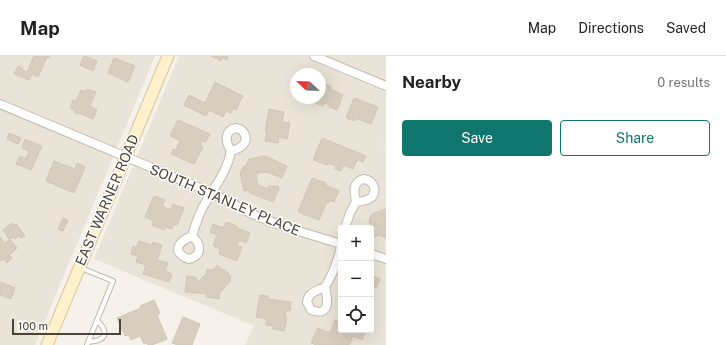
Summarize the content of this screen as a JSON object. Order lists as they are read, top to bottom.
{
  "streets": {
    "main road": ["EAST WARNER ROAD"],
    "street": ["SOUTH STANLEY PLACE"]
  },
  "crossings": [
    ["EAST WARNER ROAD", "SOUTH STANLEY PLACE"]
  ],
  "scale_bar": "100 m",
  "north": "top left",
  "page": {
    "header": "Map",
    "nav": ["Map", "Directions", "Saved"],
    "heading": ["Nearby", "0 results"],
    "buttons": ["Save", "Share"],
    "map_buttons": ["+", "−"],
    "scale": "100 m"
  }
}
